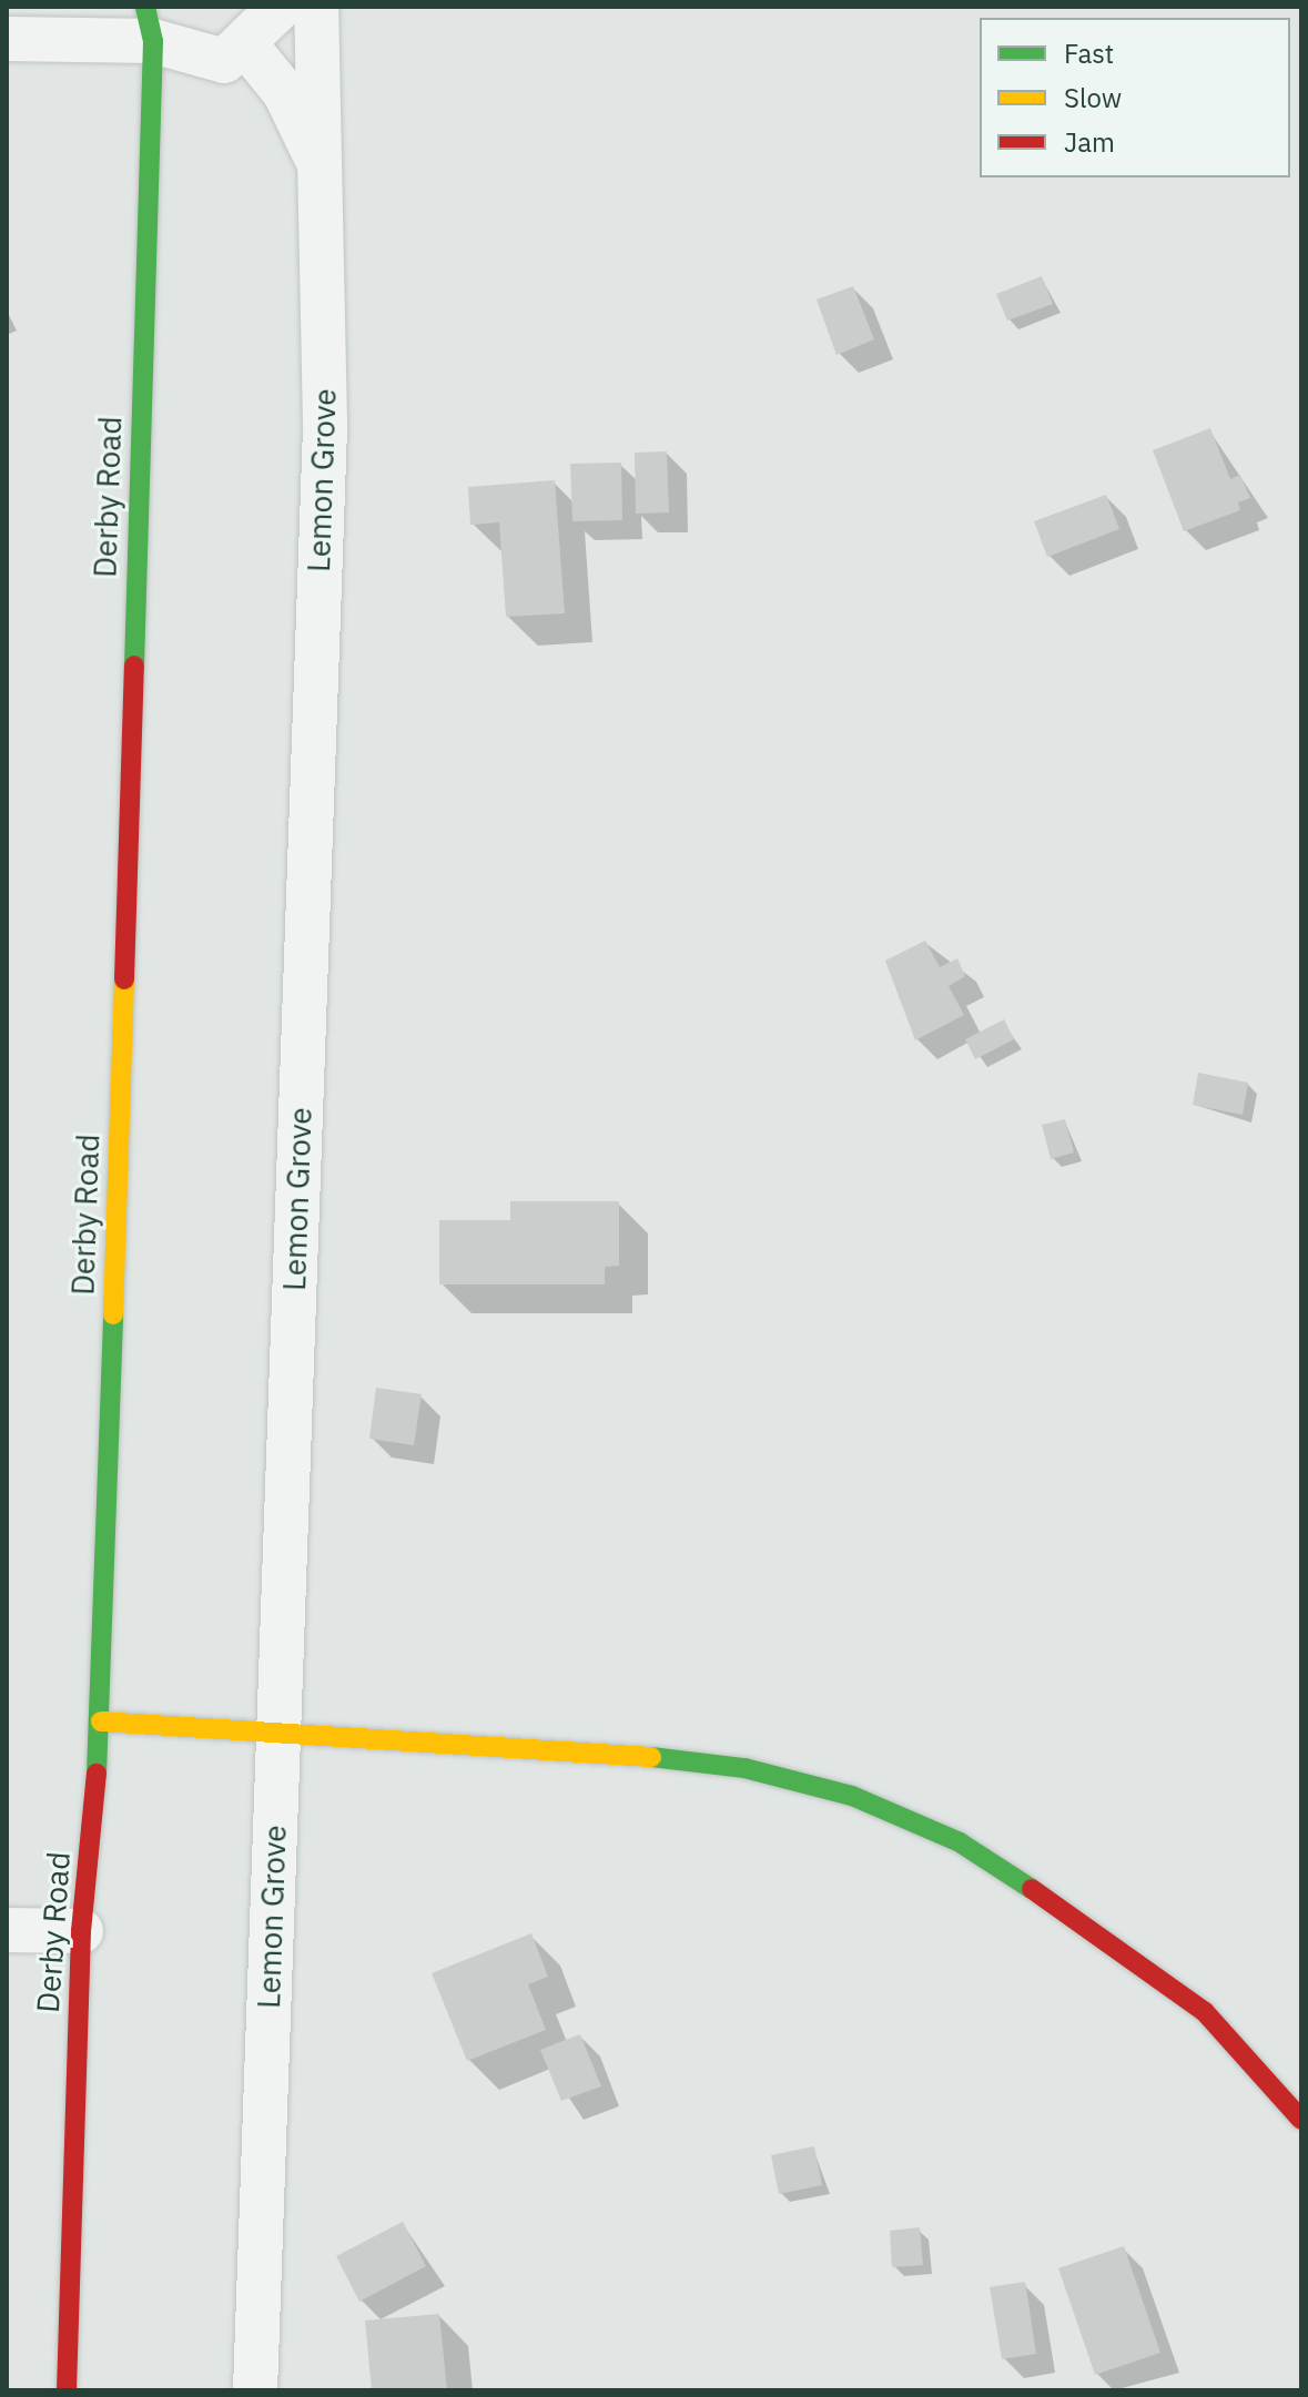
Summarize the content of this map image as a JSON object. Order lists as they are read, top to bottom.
{
  "streets": {
    "street": ["Lemon Grove", "Derby Road"]
  },
  "legend": ["Fast", "Slow", "Jam"]
}
